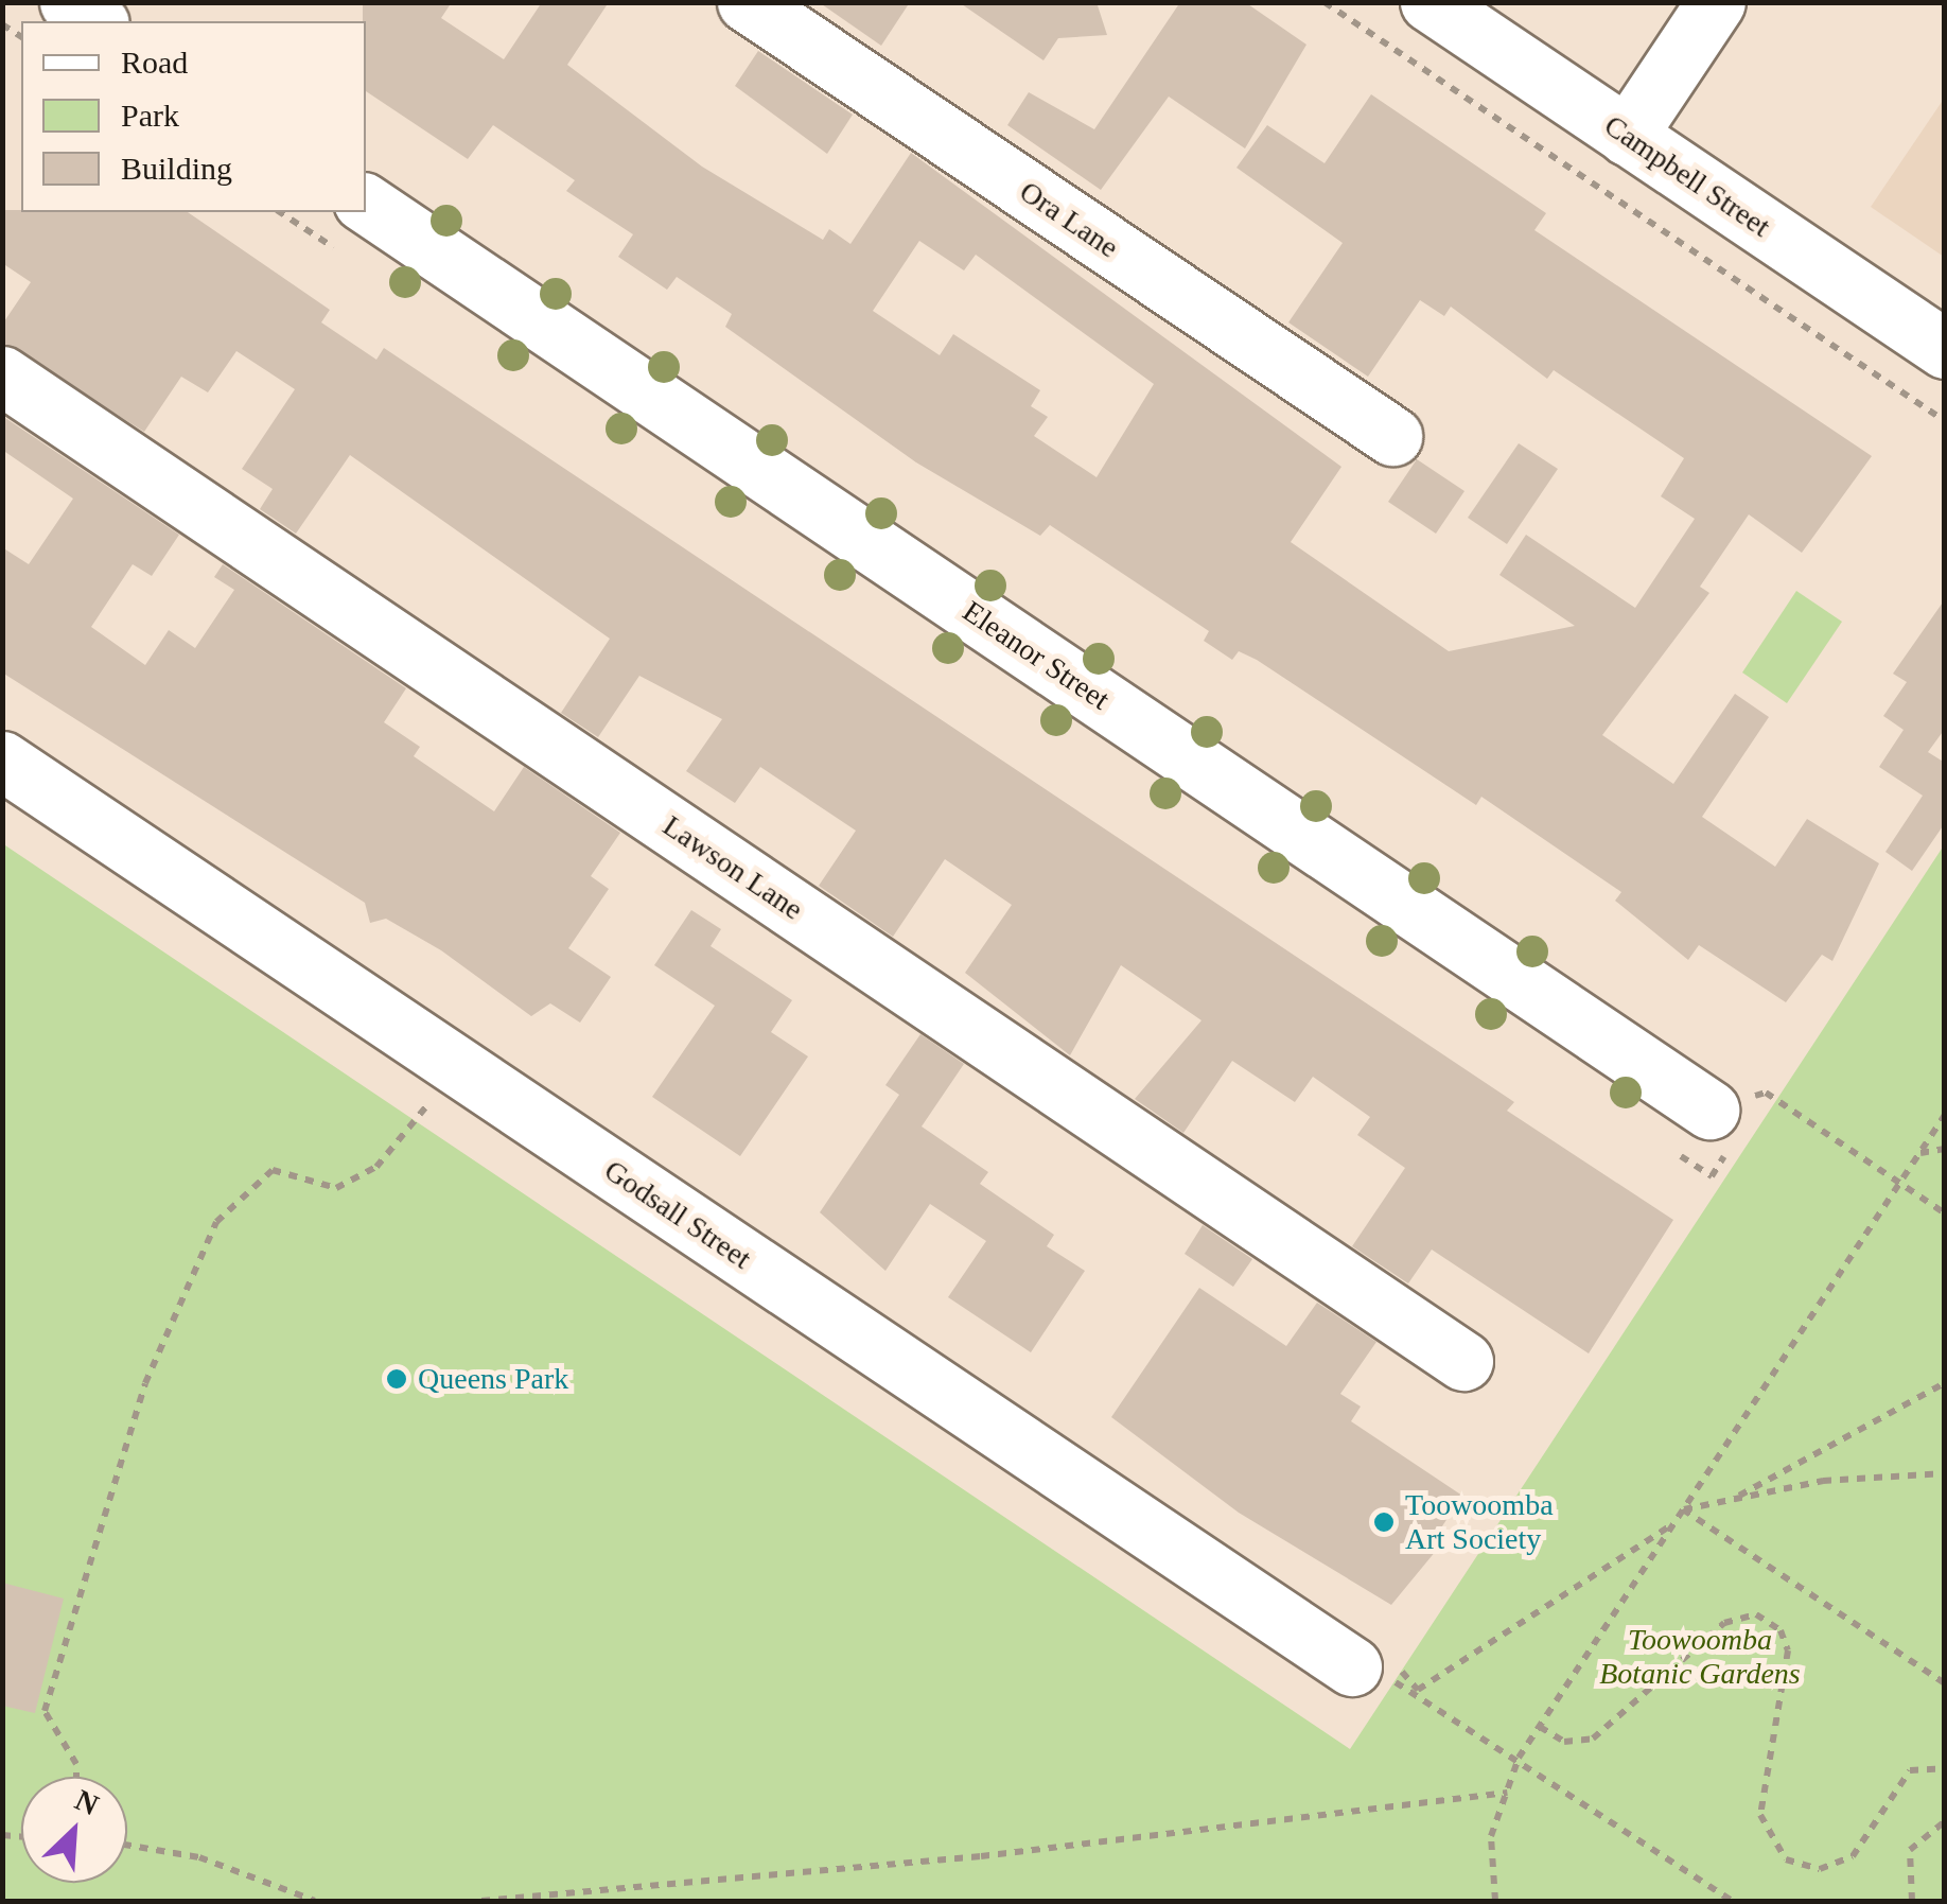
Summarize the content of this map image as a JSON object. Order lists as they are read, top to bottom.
{
  "streets": {
    "street": [
      "Campbell Street",
      "Ora Lane",
      "Eleanor Street",
      "Lawson Lane",
      "Godsall Street"
    ]
  },
  "parks": ["Toowoomba Botanic Gardens"],
  "places": ["Queens Park", "Toowoomba Art Society"],
  "legend": ["Road", "Park", "Building"],
  "north": "top right"
}
